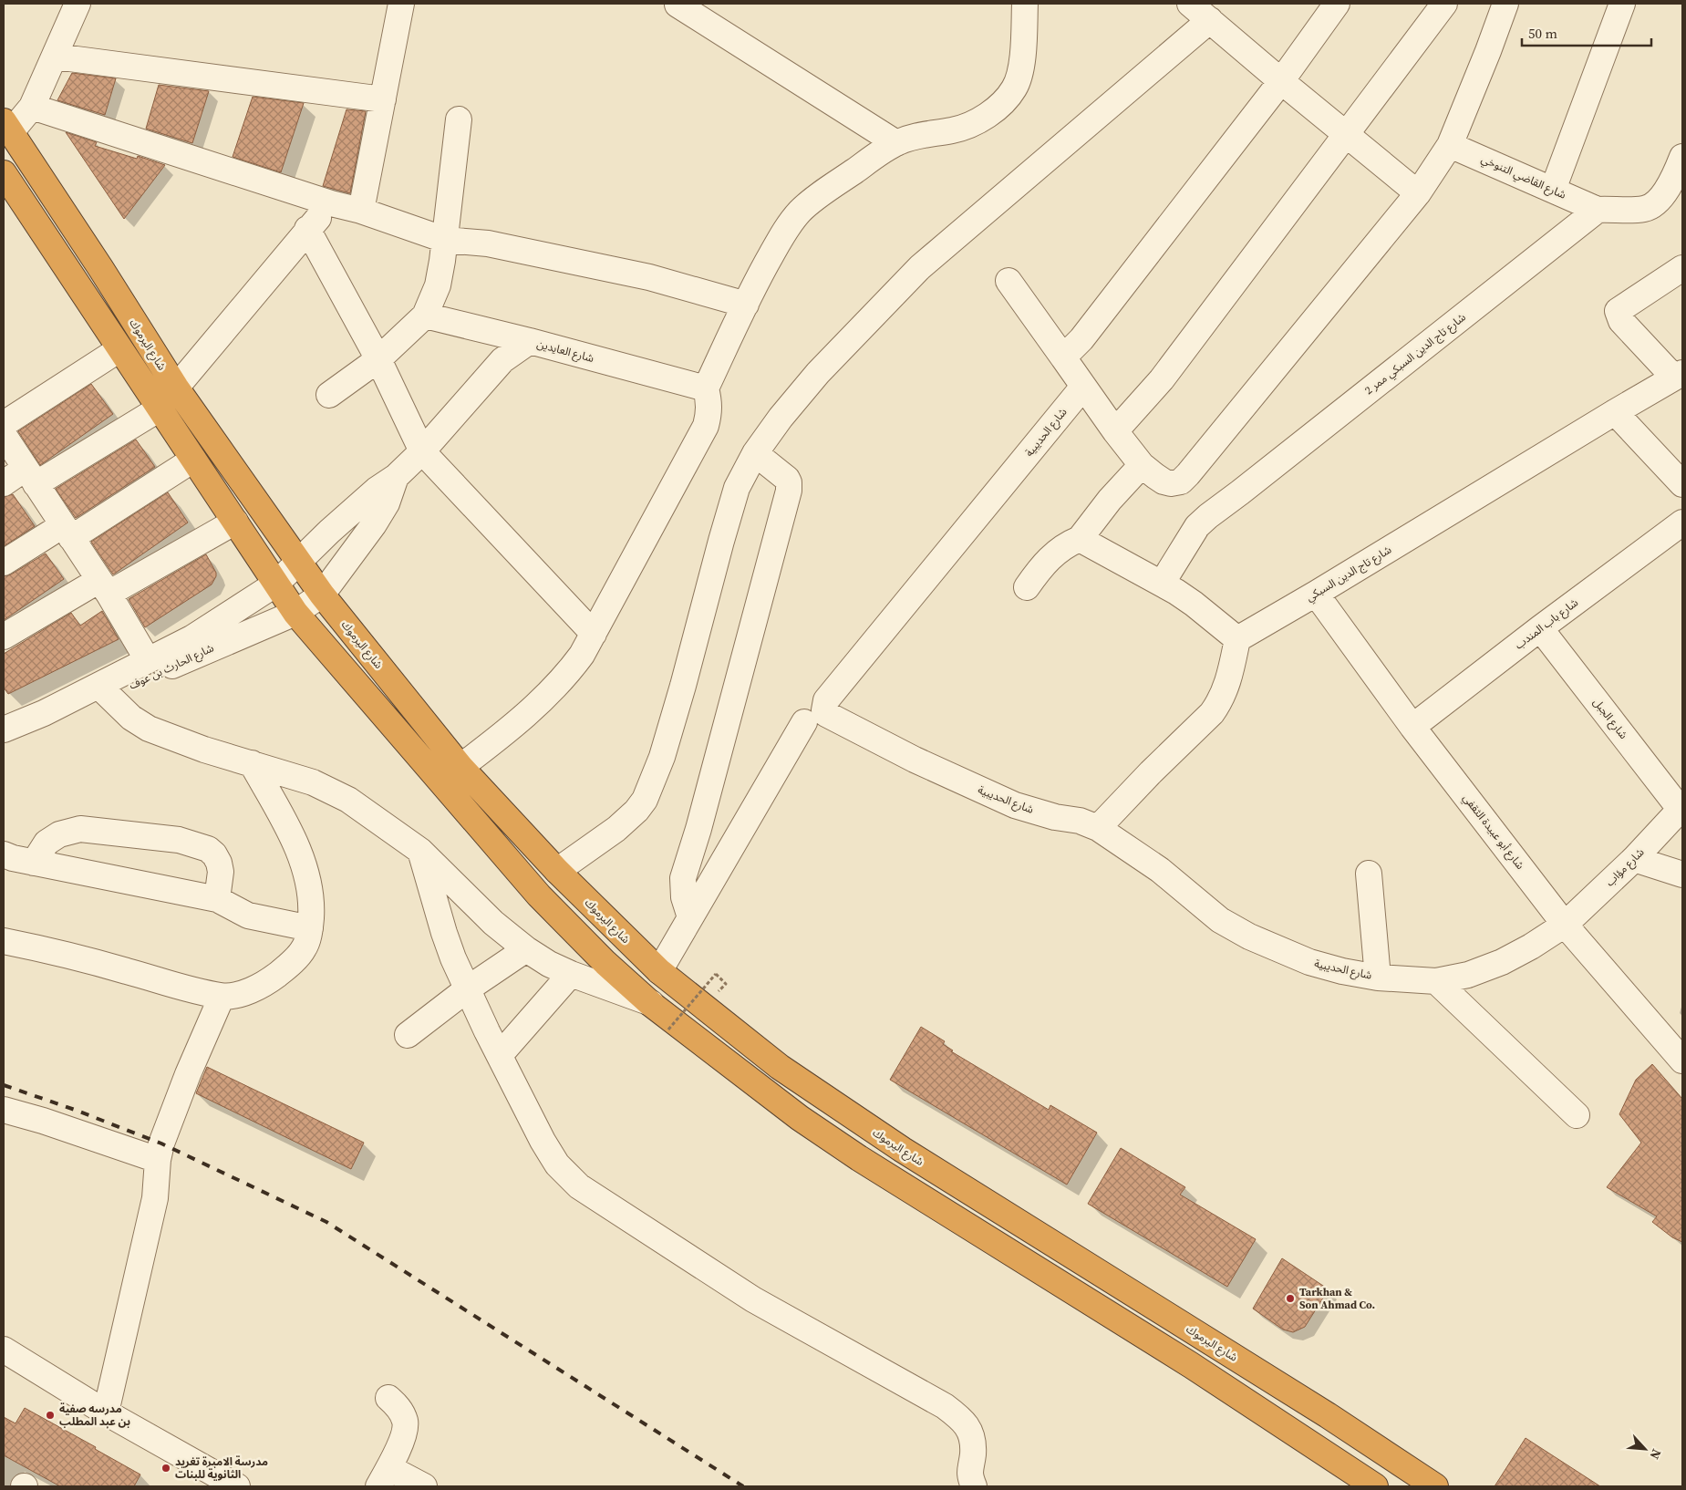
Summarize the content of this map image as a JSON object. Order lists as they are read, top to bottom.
{
  "streets": {
    "highway": ["شارع اليرموك"],
    "street": [
      "شارع القاضي التنوخي",
      "شارع العايدين",
      "شارع تاج الدين السبكي ممر 2",
      "شارع الحديبية",
      "شارع تاج الدين السبكي",
      "شارع باب المندب",
      "شارع الحارث بن عوف",
      "شارع الجبل",
      "شارع أبو عبيدة الثقفي",
      "شارع مؤاب"
    ]
  },
  "crossings": [
    ["شارع القاضي التنوخي", "شارع تاج الدين السبكي ممر 2"],
    ["شارع اليرموك", "شارع العايدين"],
    ["شارع اليرموك", "شارع الحارث بن عوف"],
    ["شارع العايدين", "شارع الحارث بن عوف"],
    ["شارع الحديبية", "شارع أبو عبيدة الثقفي"],
    ["شارع الحديبية", "شارع مؤاب"],
    ["شارع تاج الدين السبكي", "شارع أبو عبيدة الثقفي"],
    ["شارع باب المندب", "شارع الجبل"],
    ["شارع باب المندب", "شارع أبو عبيدة الثقفي"],
    ["شارع الجبل", "شارع مؤاب"],
    ["شارع أبو عبيدة الثقفي", "شارع مؤاب"]
  ],
  "places": ["Tarkhan & Son Ahmad Co.", "مدرسه صفية بن عبد المطلب", "مدرسة الاميرة تغريد الثانوية للبنات"],
  "scale_bar": "50 m",
  "north": "bottom right"
}
